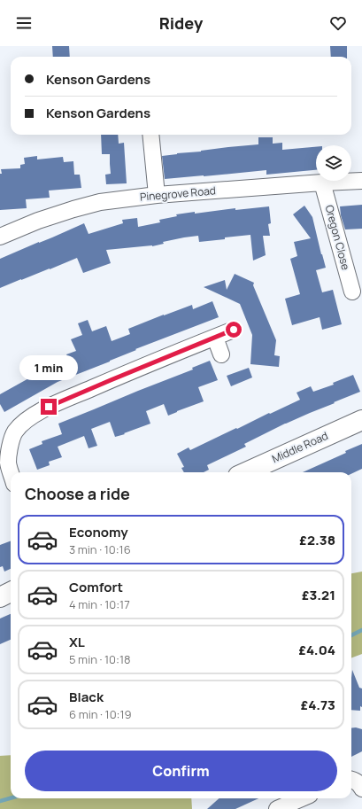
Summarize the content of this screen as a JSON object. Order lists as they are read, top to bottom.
{
  "streets": {
    "street": ["Pinegrove Road", "Oregon Close", "Middle Road"]
  },
  "crossings": [
    ["Pinegrove Road", "Oregon Close"]
  ],
  "page": {
    "header": "Ridey",
    "banner": ["Kenson Gardens", "Kenson Gardens"],
    "bubble": "1 min",
    "heading": "Choose a ride",
    "list": [
      {
        "name": "Economy",
        "note": "3 min · 10:16",
        "value": "£2.38"
      },
      {
        "name": "Comfort",
        "note": "4 min · 10:17",
        "value": "£3.21"
      },
      {
        "name": "XL",
        "note": "5 min · 10:18",
        "value": "£4.04"
      },
      {
        "name": "Black",
        "note": "6 min · 10:19",
        "value": "£4.73"
      }
    ],
    "buttons": "Confirm"
  }
}
